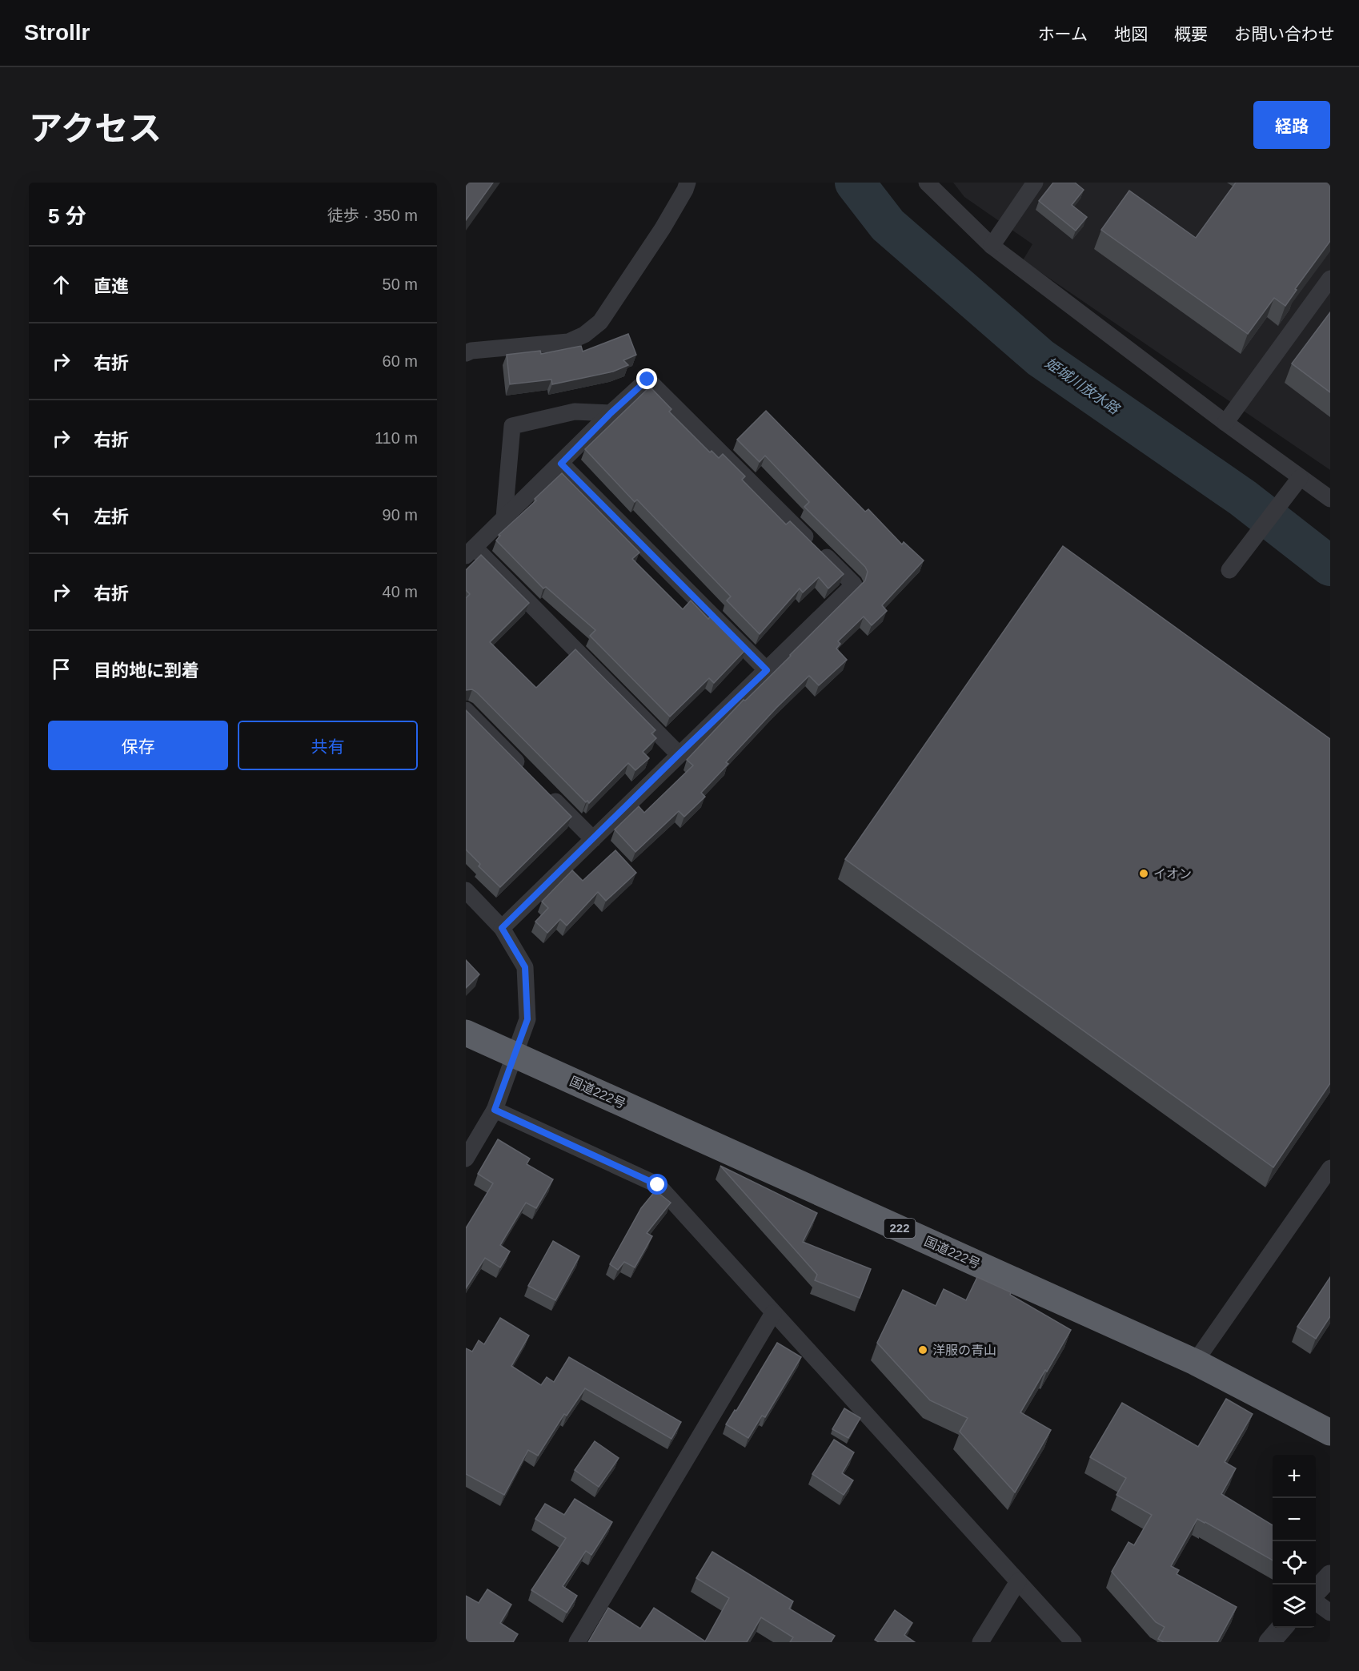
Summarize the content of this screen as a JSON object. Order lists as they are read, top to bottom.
{
  "streets": {
    "highway": ["国道222号", "222"]
  },
  "water": ["姫城川放水路"],
  "places": ["イオン", "洋服の青山"],
  "page": {
    "header": "Strollr",
    "nav": [
      "ホーム",
      "地図",
      "概要",
      "お問い合わせ"
    ],
    "title": "アクセス",
    "buttons": [
      "経路",
      ["保存", "共有"]
    ],
    "heading": ["5 分", "徒歩 · 350 m"],
    "list": [
      ["直進", "50 m"],
      ["右折", "60 m"],
      ["右折", "110 m"],
      ["左折", "90 m"],
      ["右折", "40 m"],
      "目的地に到着"
    ],
    "map_buttons": ["+", "−"]
  }
}
